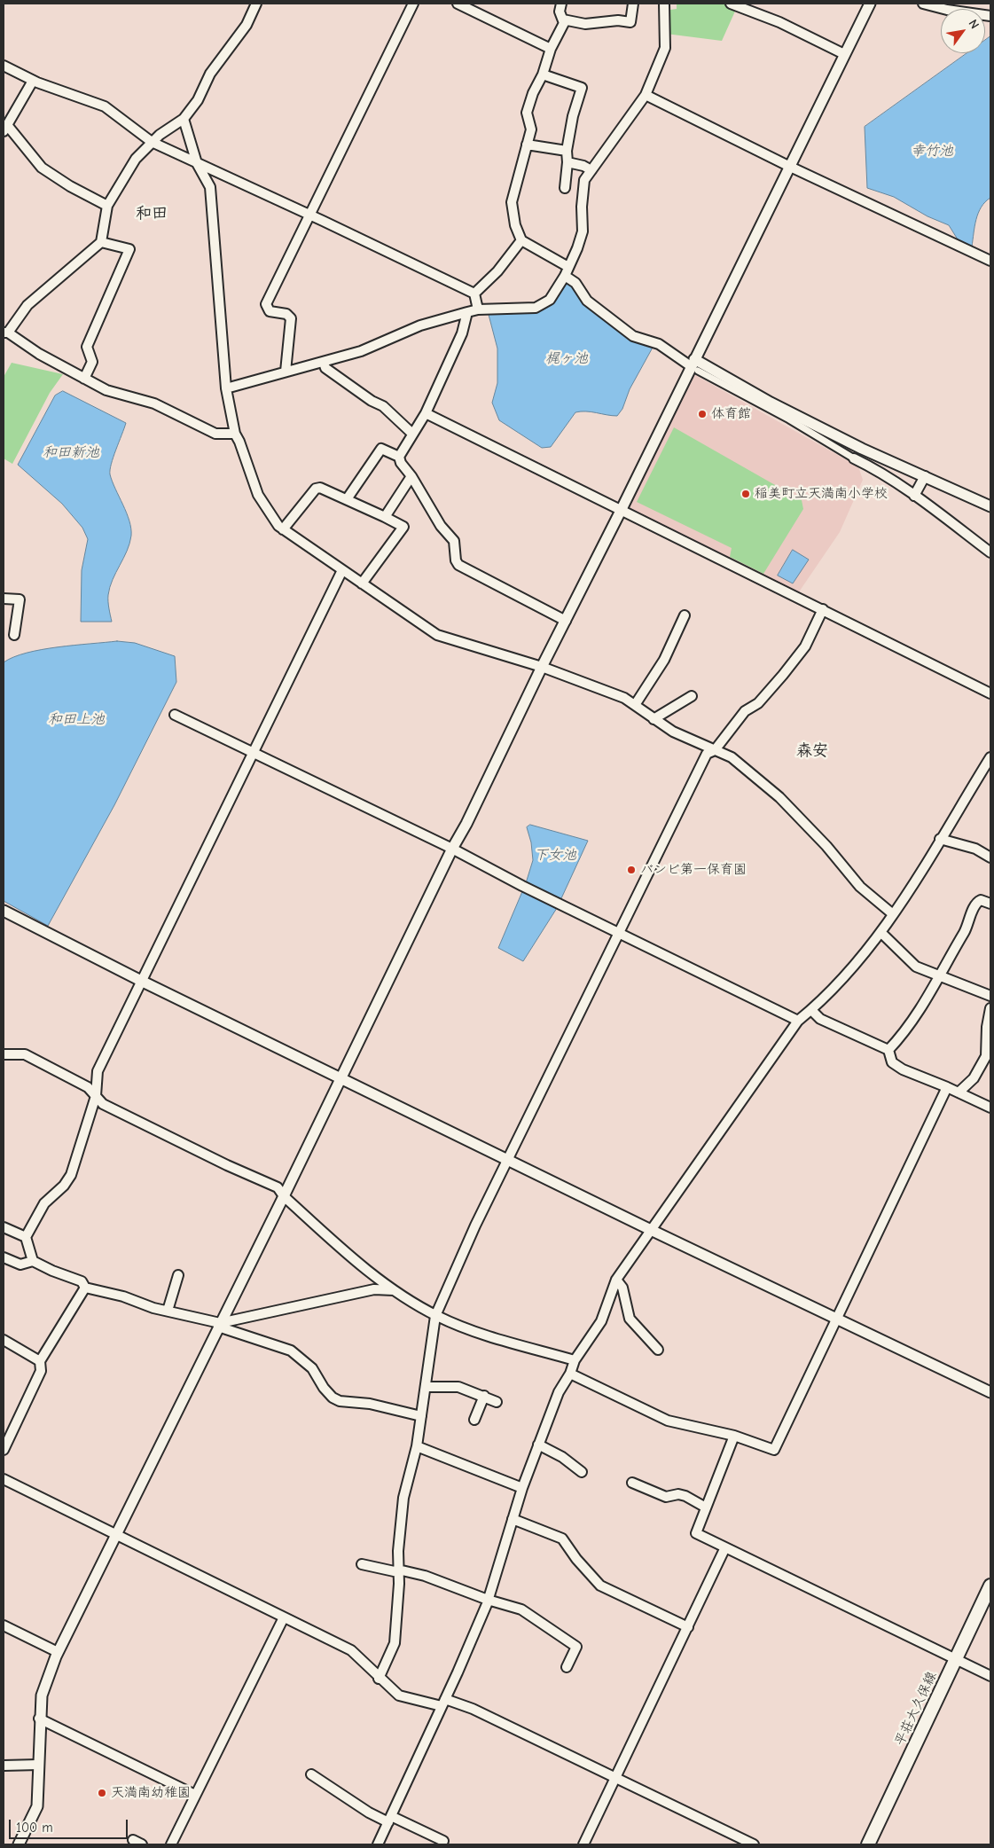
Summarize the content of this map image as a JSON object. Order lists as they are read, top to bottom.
{
  "streets": {
    "main road": ["平荘大久保線"]
  },
  "districts": ["和田", "森安"],
  "water": [
    "幸竹池",
    "梶ヶ池",
    "和田新池",
    "和田上池",
    "下女池"
  ],
  "places": [
    "体育館",
    "稲美町立天満南小学校",
    "バンビ第一保育園",
    "天満南幼稚園"
  ],
  "scale_bar": "100 m",
  "north": "top right"
}
